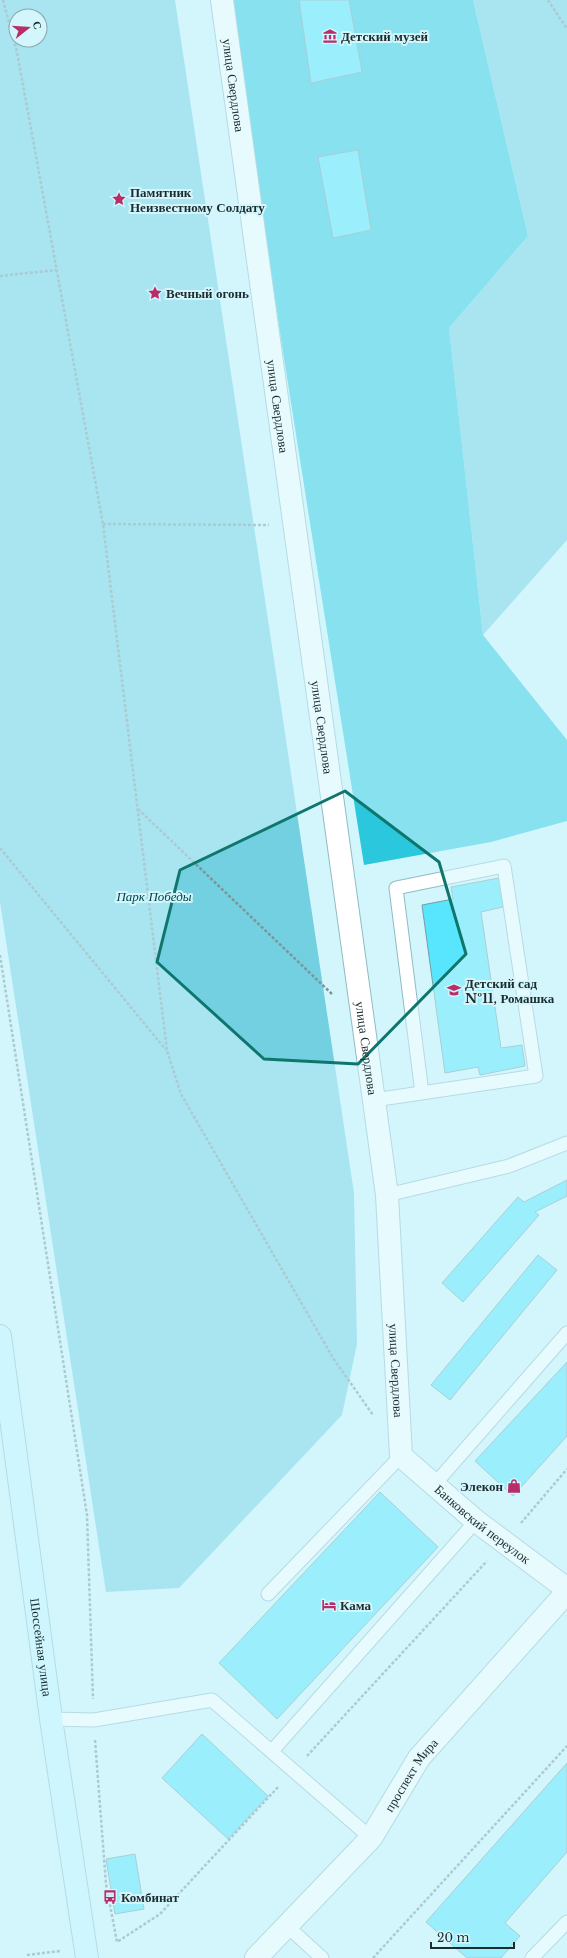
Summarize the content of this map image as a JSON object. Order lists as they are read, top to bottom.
{
  "streets": {
    "main road": ["Шоссейная улица"],
    "street": ["улица Свердлова", "Банковский переулок", "проспект Мира"]
  },
  "crossings": [
    ["улица Свердлова", "Банковский переулок"],
    ["Банковский переулок", "проспект Мира"]
  ],
  "parks": ["Парк Победы"],
  "places": {
    "museum": ["Детский музей"],
    "place": ["Памятник Неизвестному Солдату", "Вечный огонь"],
    "school or university": ["Детский сад №11, Ромашка"],
    "shop": ["Элекон"],
    "hotel": ["Кама"],
    "bus stop": ["Комбинат"]
  },
  "scale_bar": "20 m",
  "north": "right"
}
